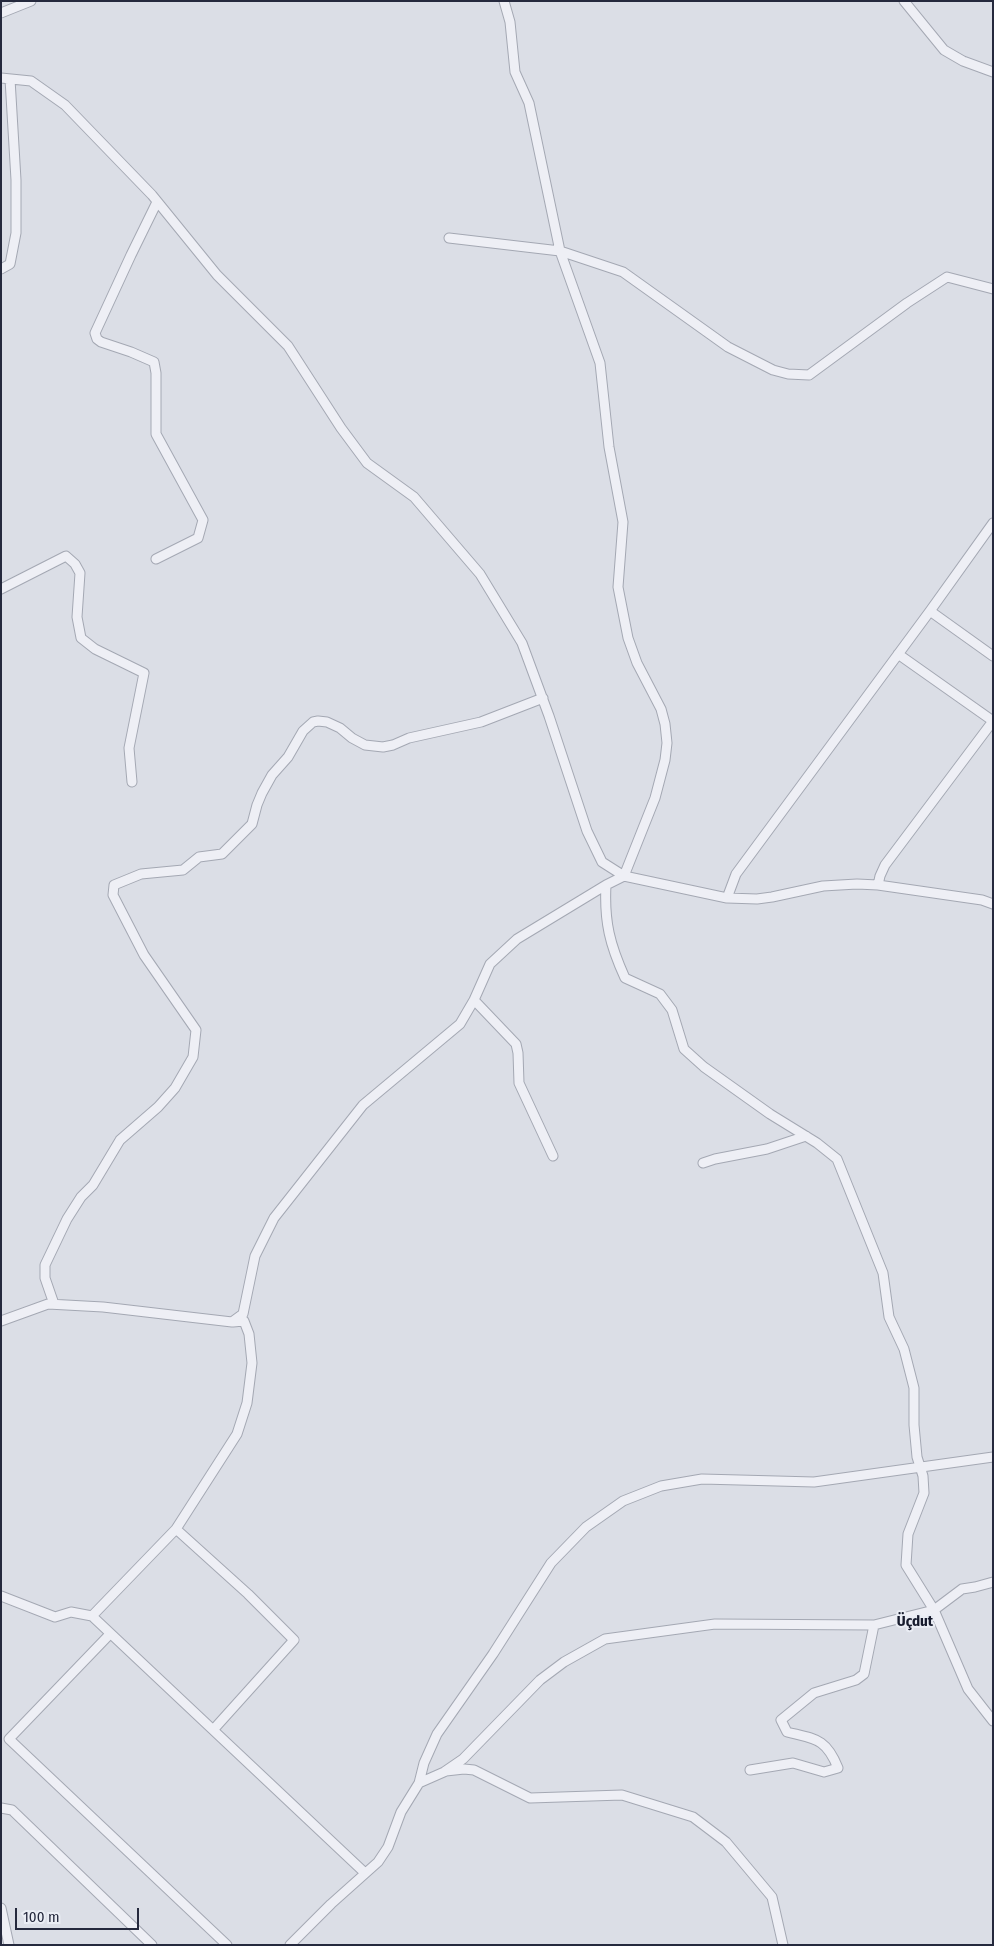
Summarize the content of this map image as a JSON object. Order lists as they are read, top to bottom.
{
  "districts": ["Üçdut"],
  "scale_bar": "100 m"
}
